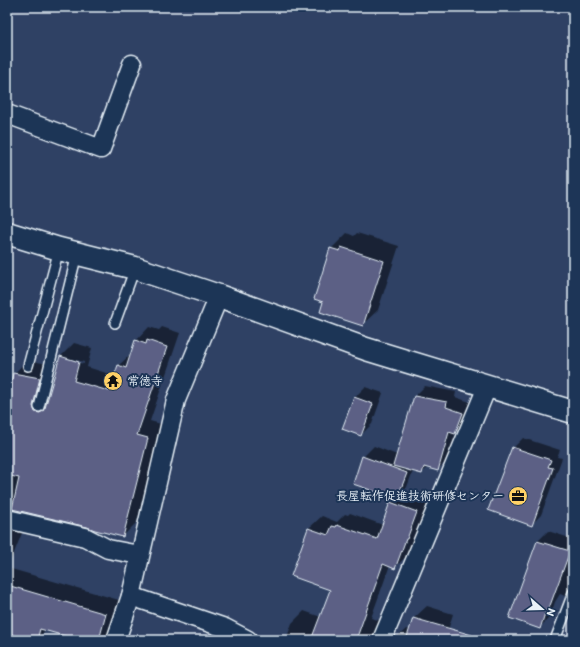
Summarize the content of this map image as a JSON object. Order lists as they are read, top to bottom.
{
  "places": {
    "temple": ["常徳寺"],
    "office": ["長屋転作促進技術研修センター"]
  },
  "north": "right"
}
